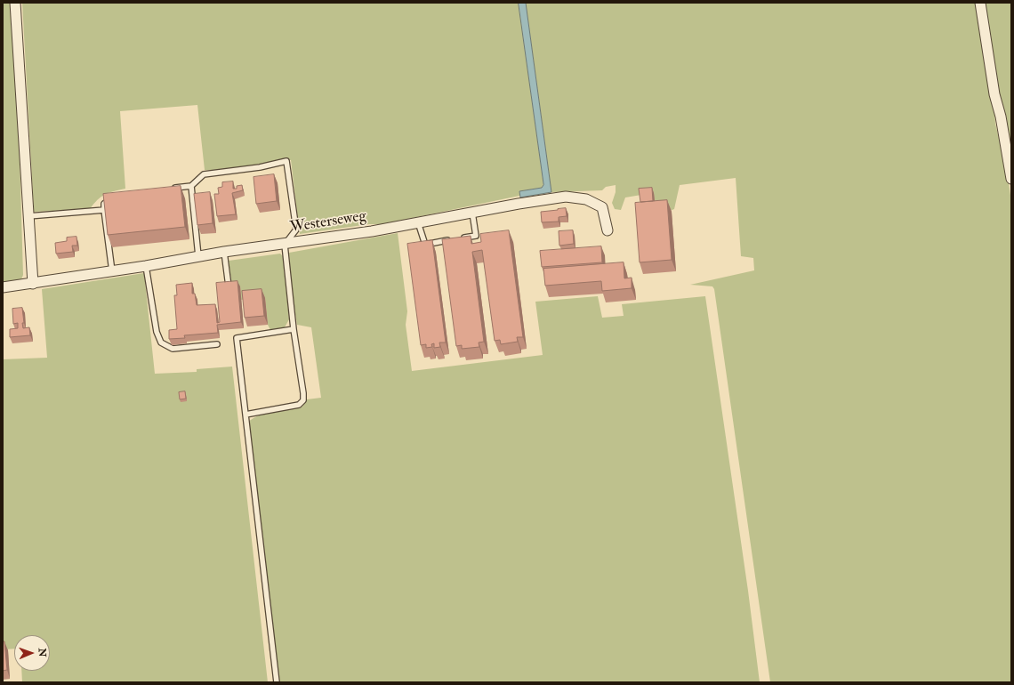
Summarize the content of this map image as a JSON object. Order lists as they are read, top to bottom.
{
  "streets": {
    "street": ["Westerseweg"]
  },
  "north": "right"
}
